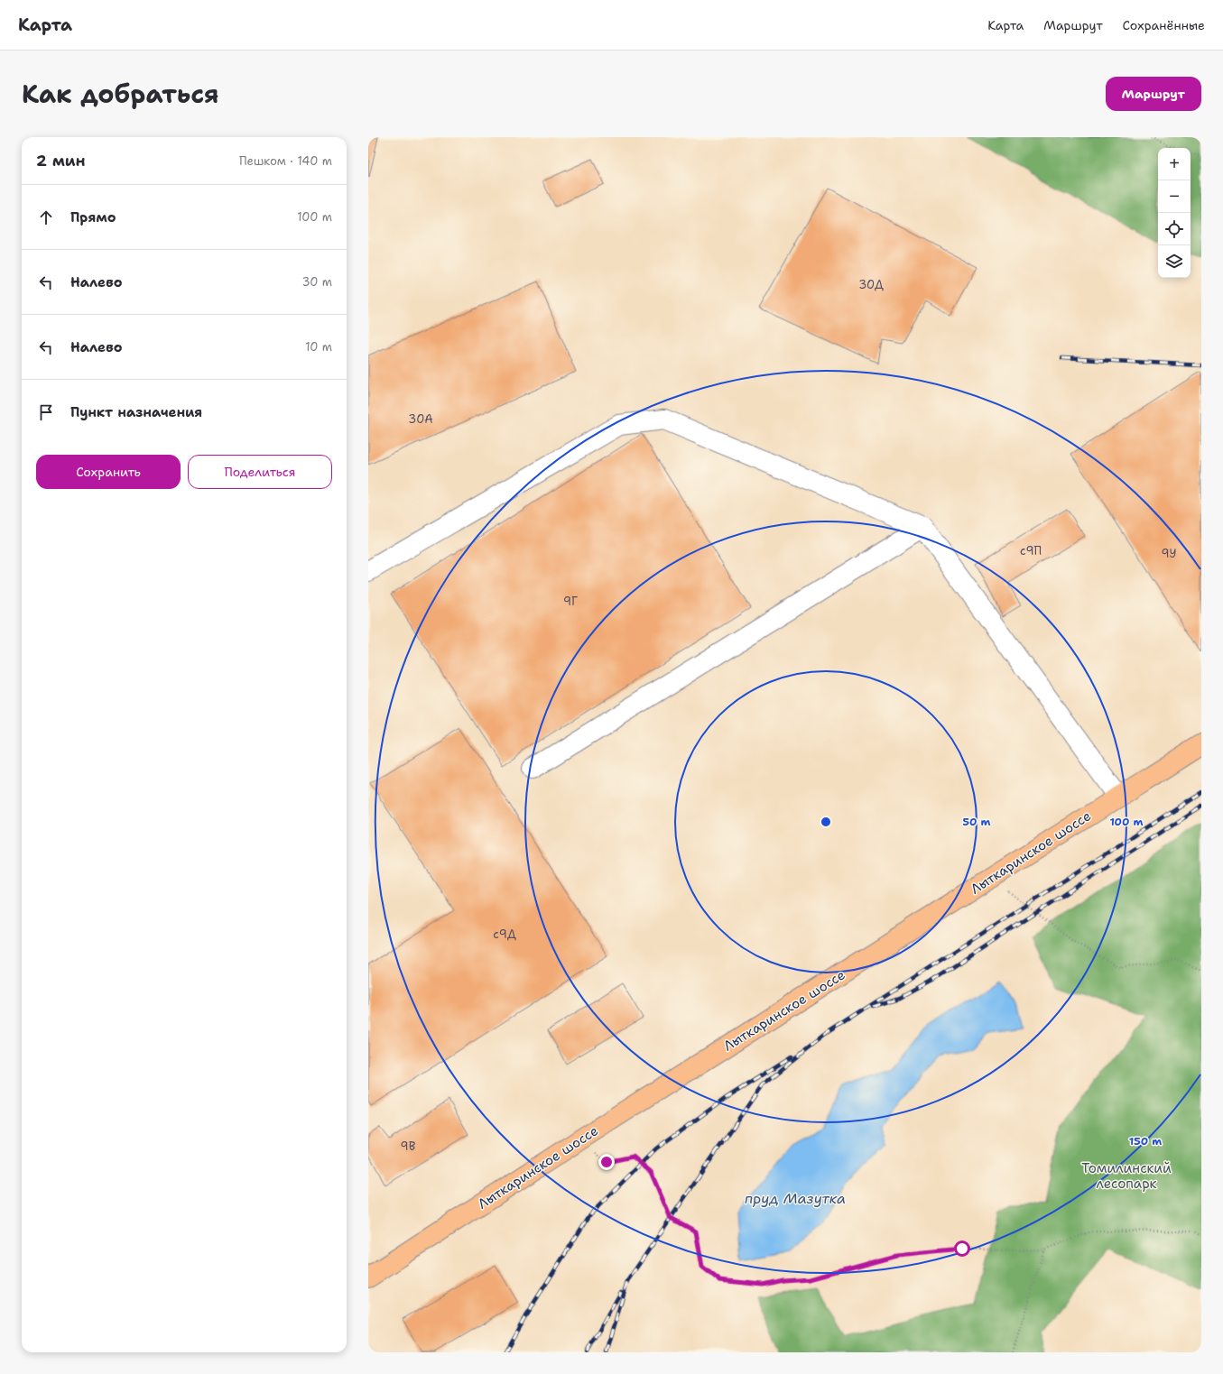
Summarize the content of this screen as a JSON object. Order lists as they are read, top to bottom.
{
  "streets": {
    "main road": ["Лыткаринское шоссе"]
  },
  "water": ["пруд Мазутка"],
  "parks": ["Томилинский лесопарк"],
  "house_numbers": [
    "30Д",
    "30А",
    "с9П",
    "9У",
    "9Г",
    "с9Д",
    "9В"
  ],
  "page": {
    "header": "Карта",
    "nav": ["Карта", "Маршрут", "Сохранённые"],
    "title": "Как добраться",
    "buttons": [
      "Маршрут",
      ["Сохранить", "Поделиться"]
    ],
    "heading": ["2 мин", "Пешком · 140 m"],
    "map_buttons": ["+", "−"],
    "list": [
      ["Прямо", "100 m"],
      ["Налево", "30 m"],
      ["Налево", "10 m"],
      "Пункт назначения"
    ]
  },
  "rings": ["50 m", "100 m", "150 m"]
}
